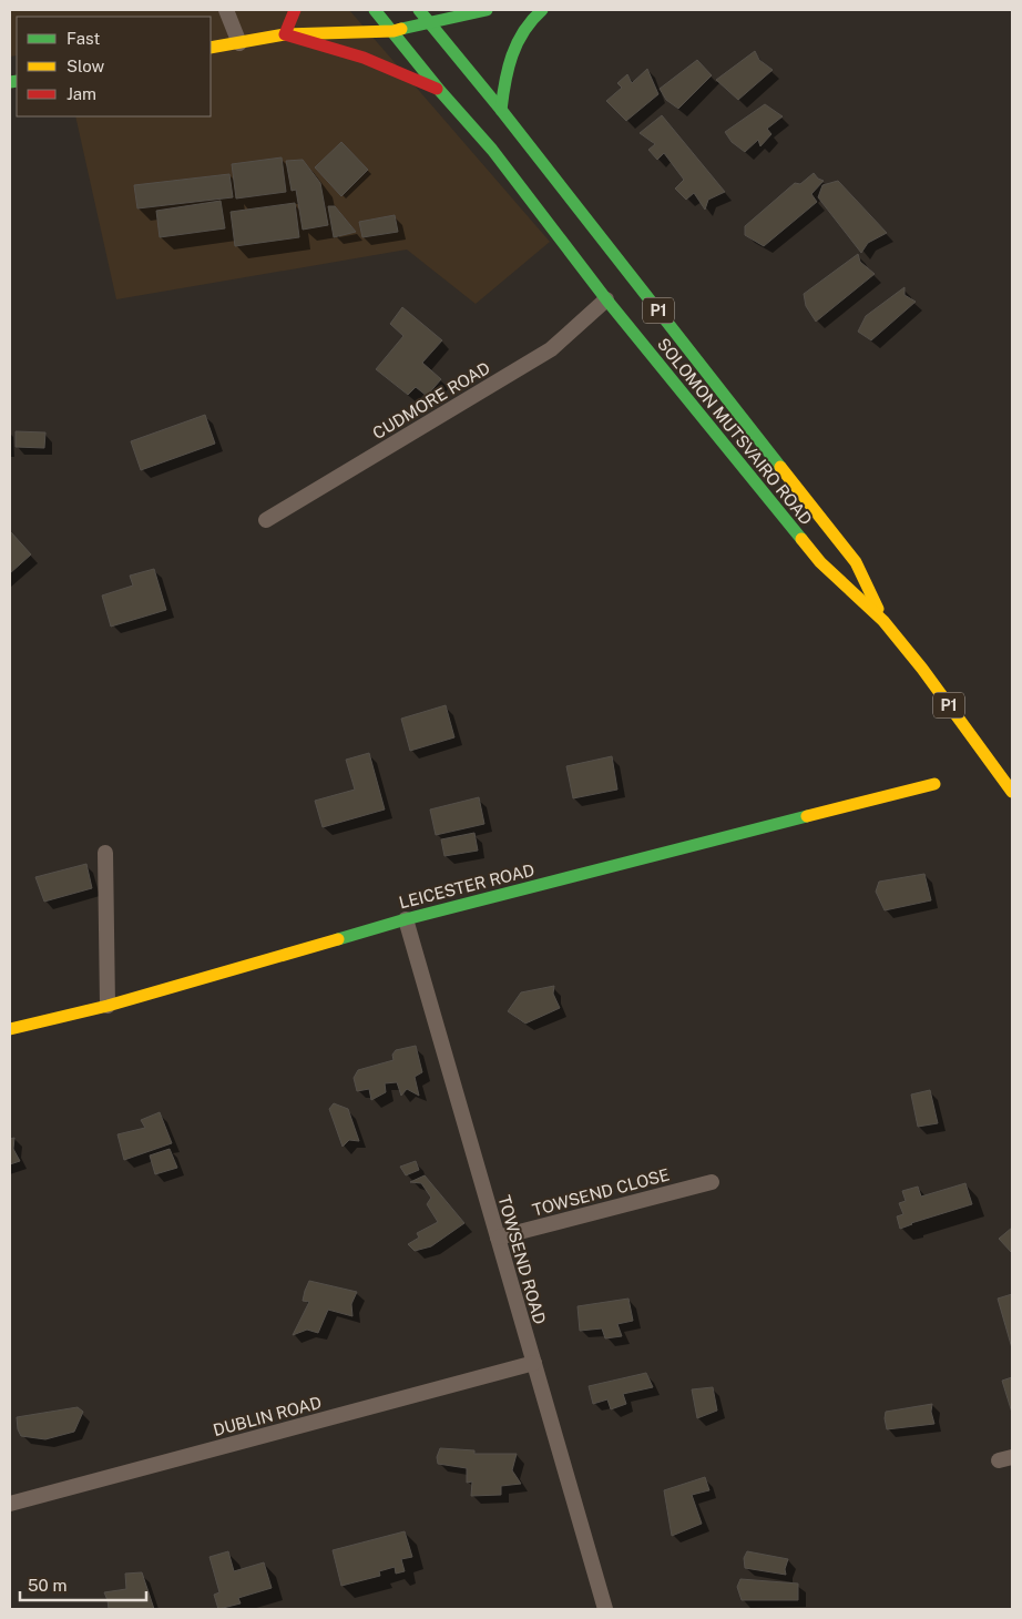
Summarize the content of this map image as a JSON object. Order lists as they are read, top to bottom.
{
  "streets": {
    "main road": ["P1", "SOLOMON MUTSVAIRO ROAD", "LEICESTER ROAD"],
    "street": [
      "CUDMORE ROAD",
      "TOWSEND CLOSE",
      "TOWSEND ROAD",
      "DUBLIN ROAD"
    ]
  },
  "crossings": [
    ["P1", "SOLOMON MUTSVAIRO ROAD"],
    ["CUDMORE ROAD", "SOLOMON MUTSVAIRO ROAD"],
    ["LEICESTER ROAD", "TOWSEND ROAD"],
    ["TOWSEND CLOSE", "TOWSEND ROAD"],
    ["TOWSEND ROAD", "DUBLIN ROAD"]
  ],
  "legend": ["Fast", "Slow", "Jam"],
  "scale_bar": "50 m"
}
